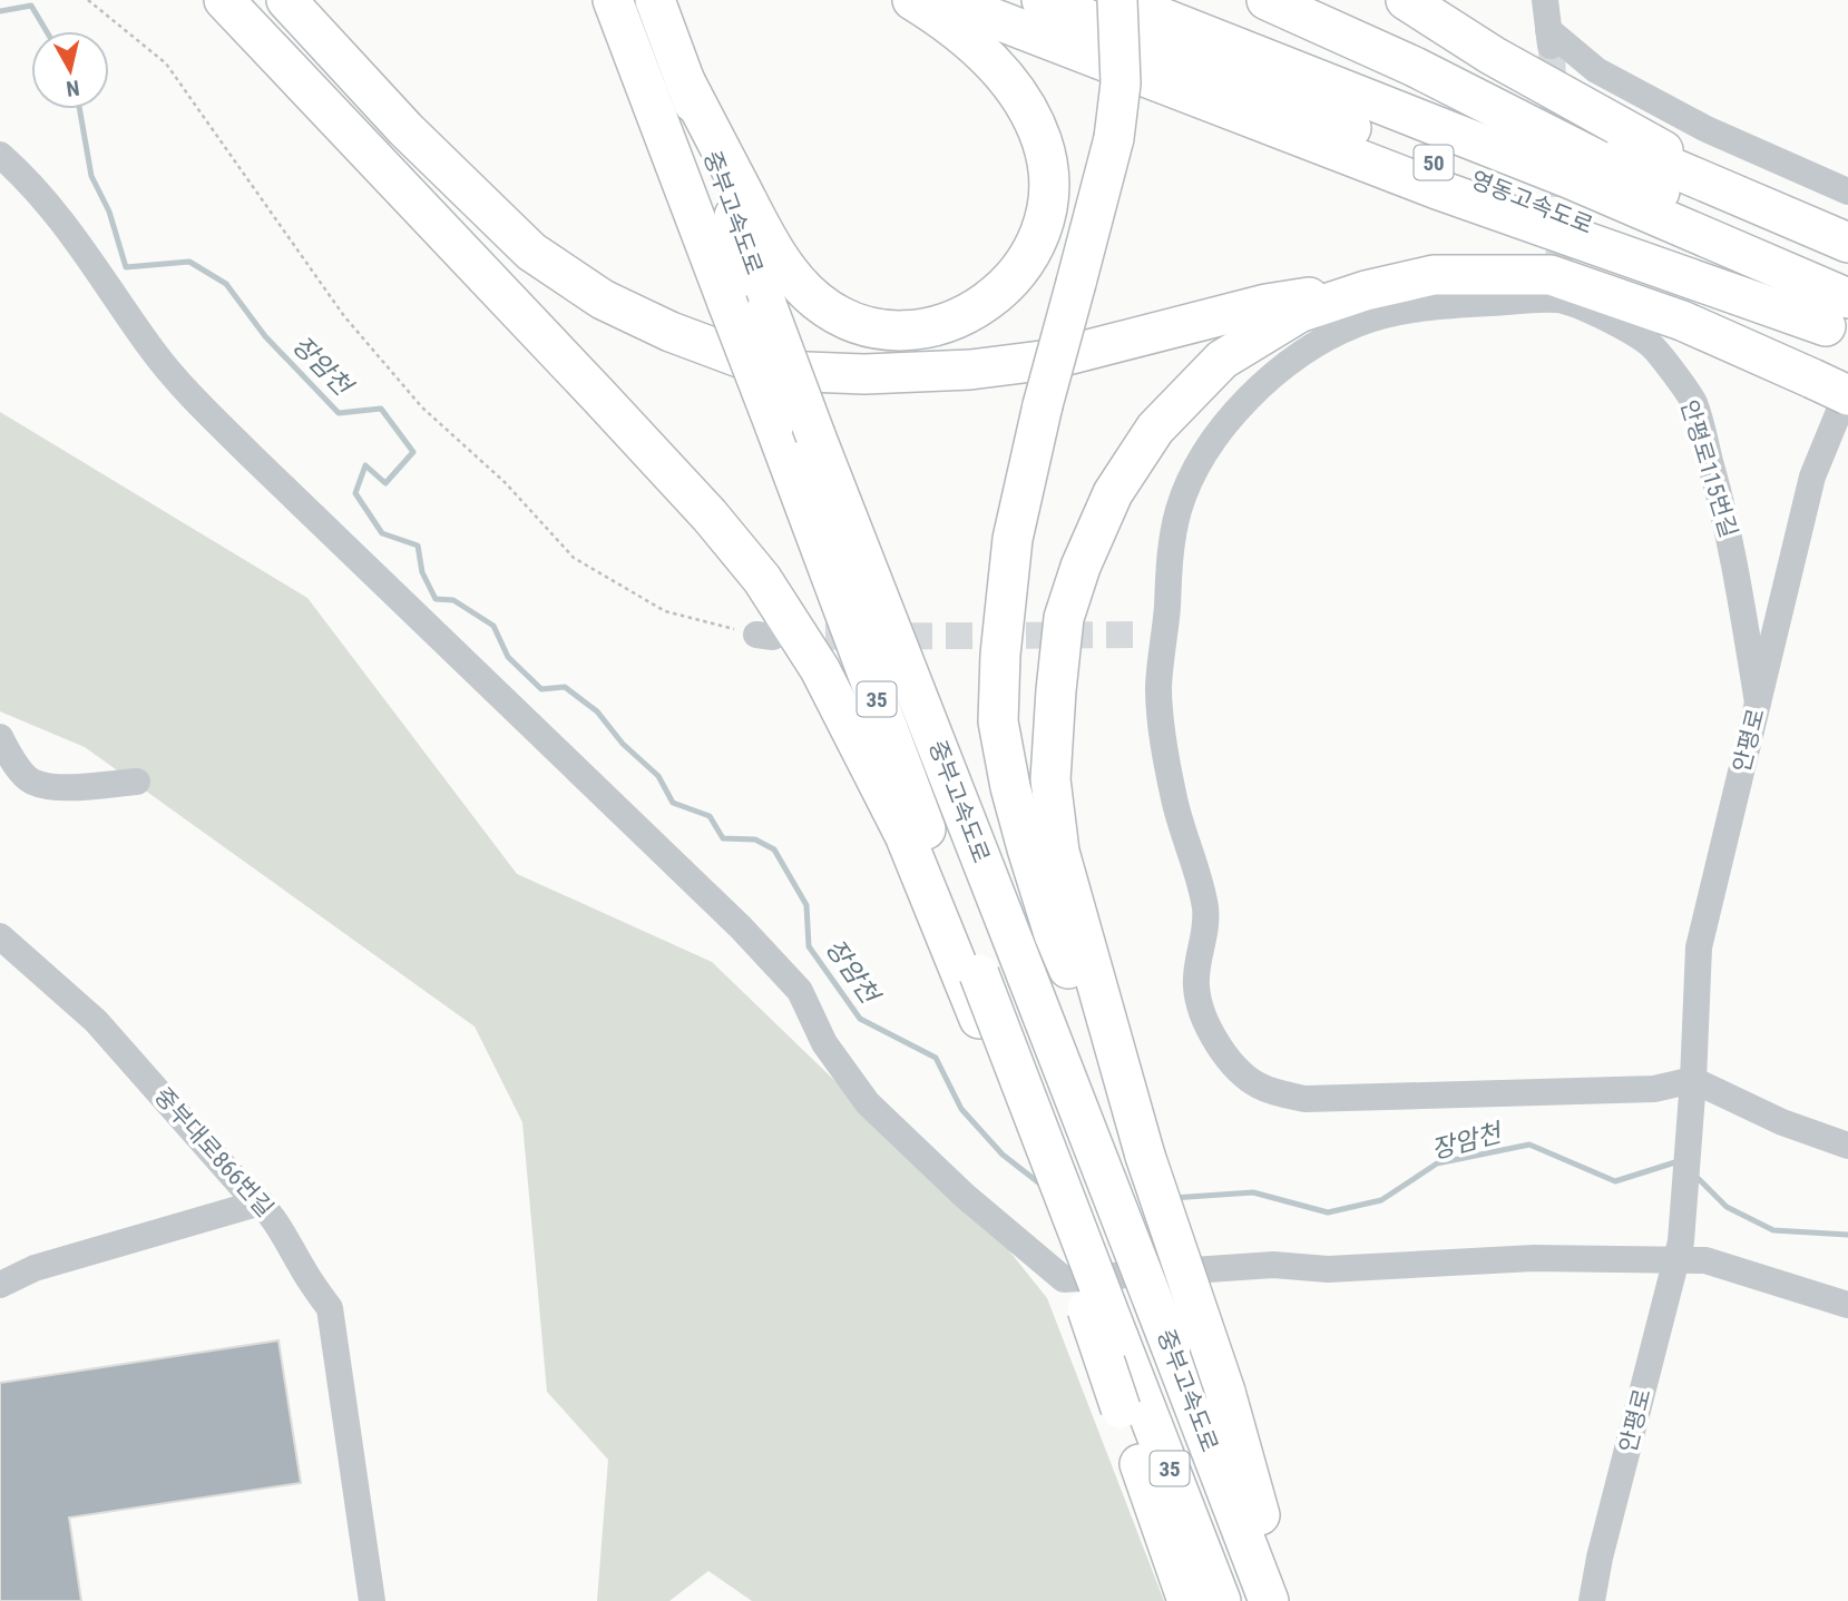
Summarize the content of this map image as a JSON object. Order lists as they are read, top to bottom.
{
  "streets": {
    "highway": [
      "50",
      "영동고속도로",
      "중부고속도로",
      "35"
    ],
    "street": ["안평로115번길", "안평로", "중부대로866번길"]
  },
  "crossings": [
    ["안평로115번길", "안평로"]
  ],
  "water": ["장암천"],
  "north": "bottom"
}
